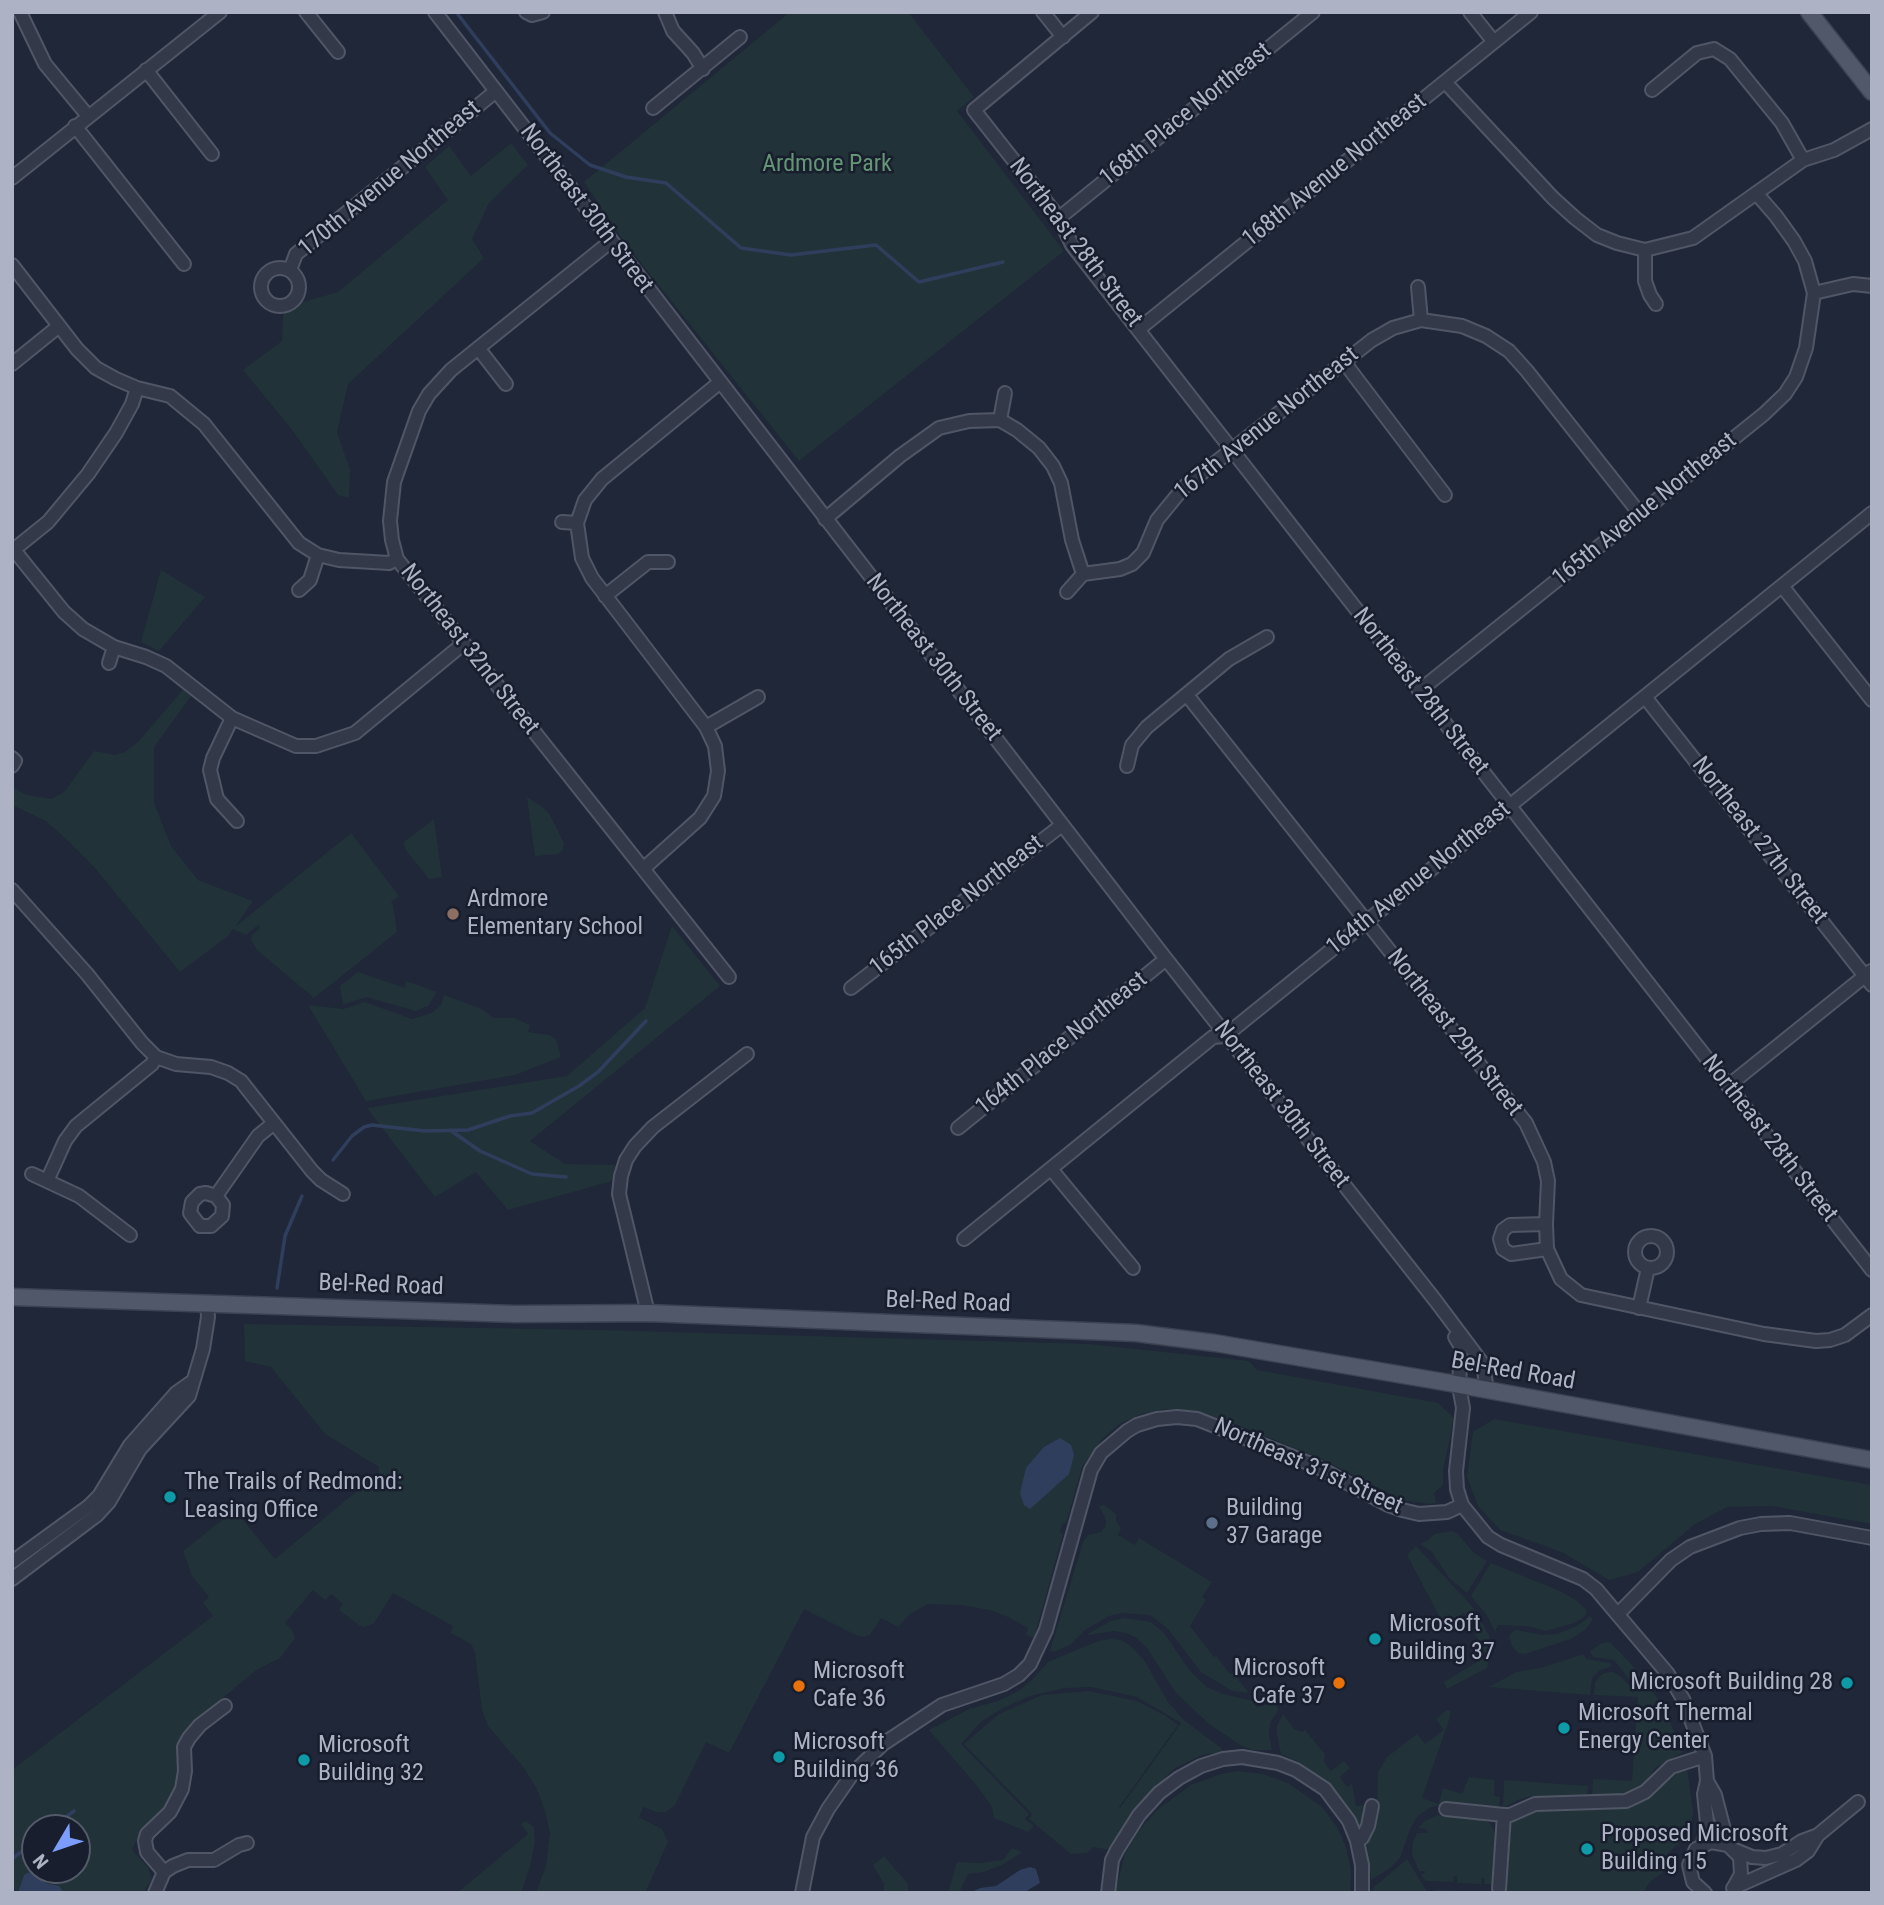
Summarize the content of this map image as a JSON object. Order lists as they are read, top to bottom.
{
  "streets": {
    "main road": ["Bel-Red Road"],
    "street": [
      "168th Place Northeast",
      "168th Avenue Northeast",
      "170th Avenue Northeast",
      "Northeast 30th Street",
      "Northeast 28th Street",
      "167th Avenue Northeast",
      "165th Avenue Northeast",
      "Northeast 32nd Street",
      "Northeast 27th Street",
      "164th Avenue Northeast",
      "165th Place Northeast",
      "Northeast 29th Street",
      "164th Place Northeast",
      "Northeast 31st Street"
    ]
  },
  "crossings": [
    ["168th Place Northeast", "Northeast 28th Street"],
    ["168th Avenue Northeast", "Northeast 28th Street"],
    ["170th Avenue Northeast", "Northeast 30th Street"],
    ["Northeast 30th Street", "164th Avenue Northeast"],
    ["Northeast 30th Street", "165th Place Northeast"],
    ["Northeast 30th Street", "164th Place Northeast"],
    ["Northeast 30th Street", "Bel-Red Road"],
    ["Northeast 30th Street", "Northeast 31st Street"],
    ["Northeast 28th Street", "167th Avenue Northeast"],
    ["Northeast 28th Street", "165th Avenue Northeast"],
    ["Northeast 28th Street", "164th Avenue Northeast"],
    ["Northeast 27th Street", "164th Avenue Northeast"],
    ["164th Avenue Northeast", "Northeast 29th Street"]
  ],
  "parks": ["Ardmore Park"],
  "places": [
    "Ardmore Elementary School",
    "The Trails of Redmond: Leasing Office",
    "Building 37 Garage",
    "Microsoft Building 37",
    "Microsoft Cafe 37",
    "Microsoft Building 28",
    "Microsoft Cafe 36",
    "Microsoft Thermal Energy Center",
    "Microsoft Building 36",
    "Microsoft Building 32",
    "Proposed Microsoft Building 15"
  ],
  "north": "bottom left"
}
